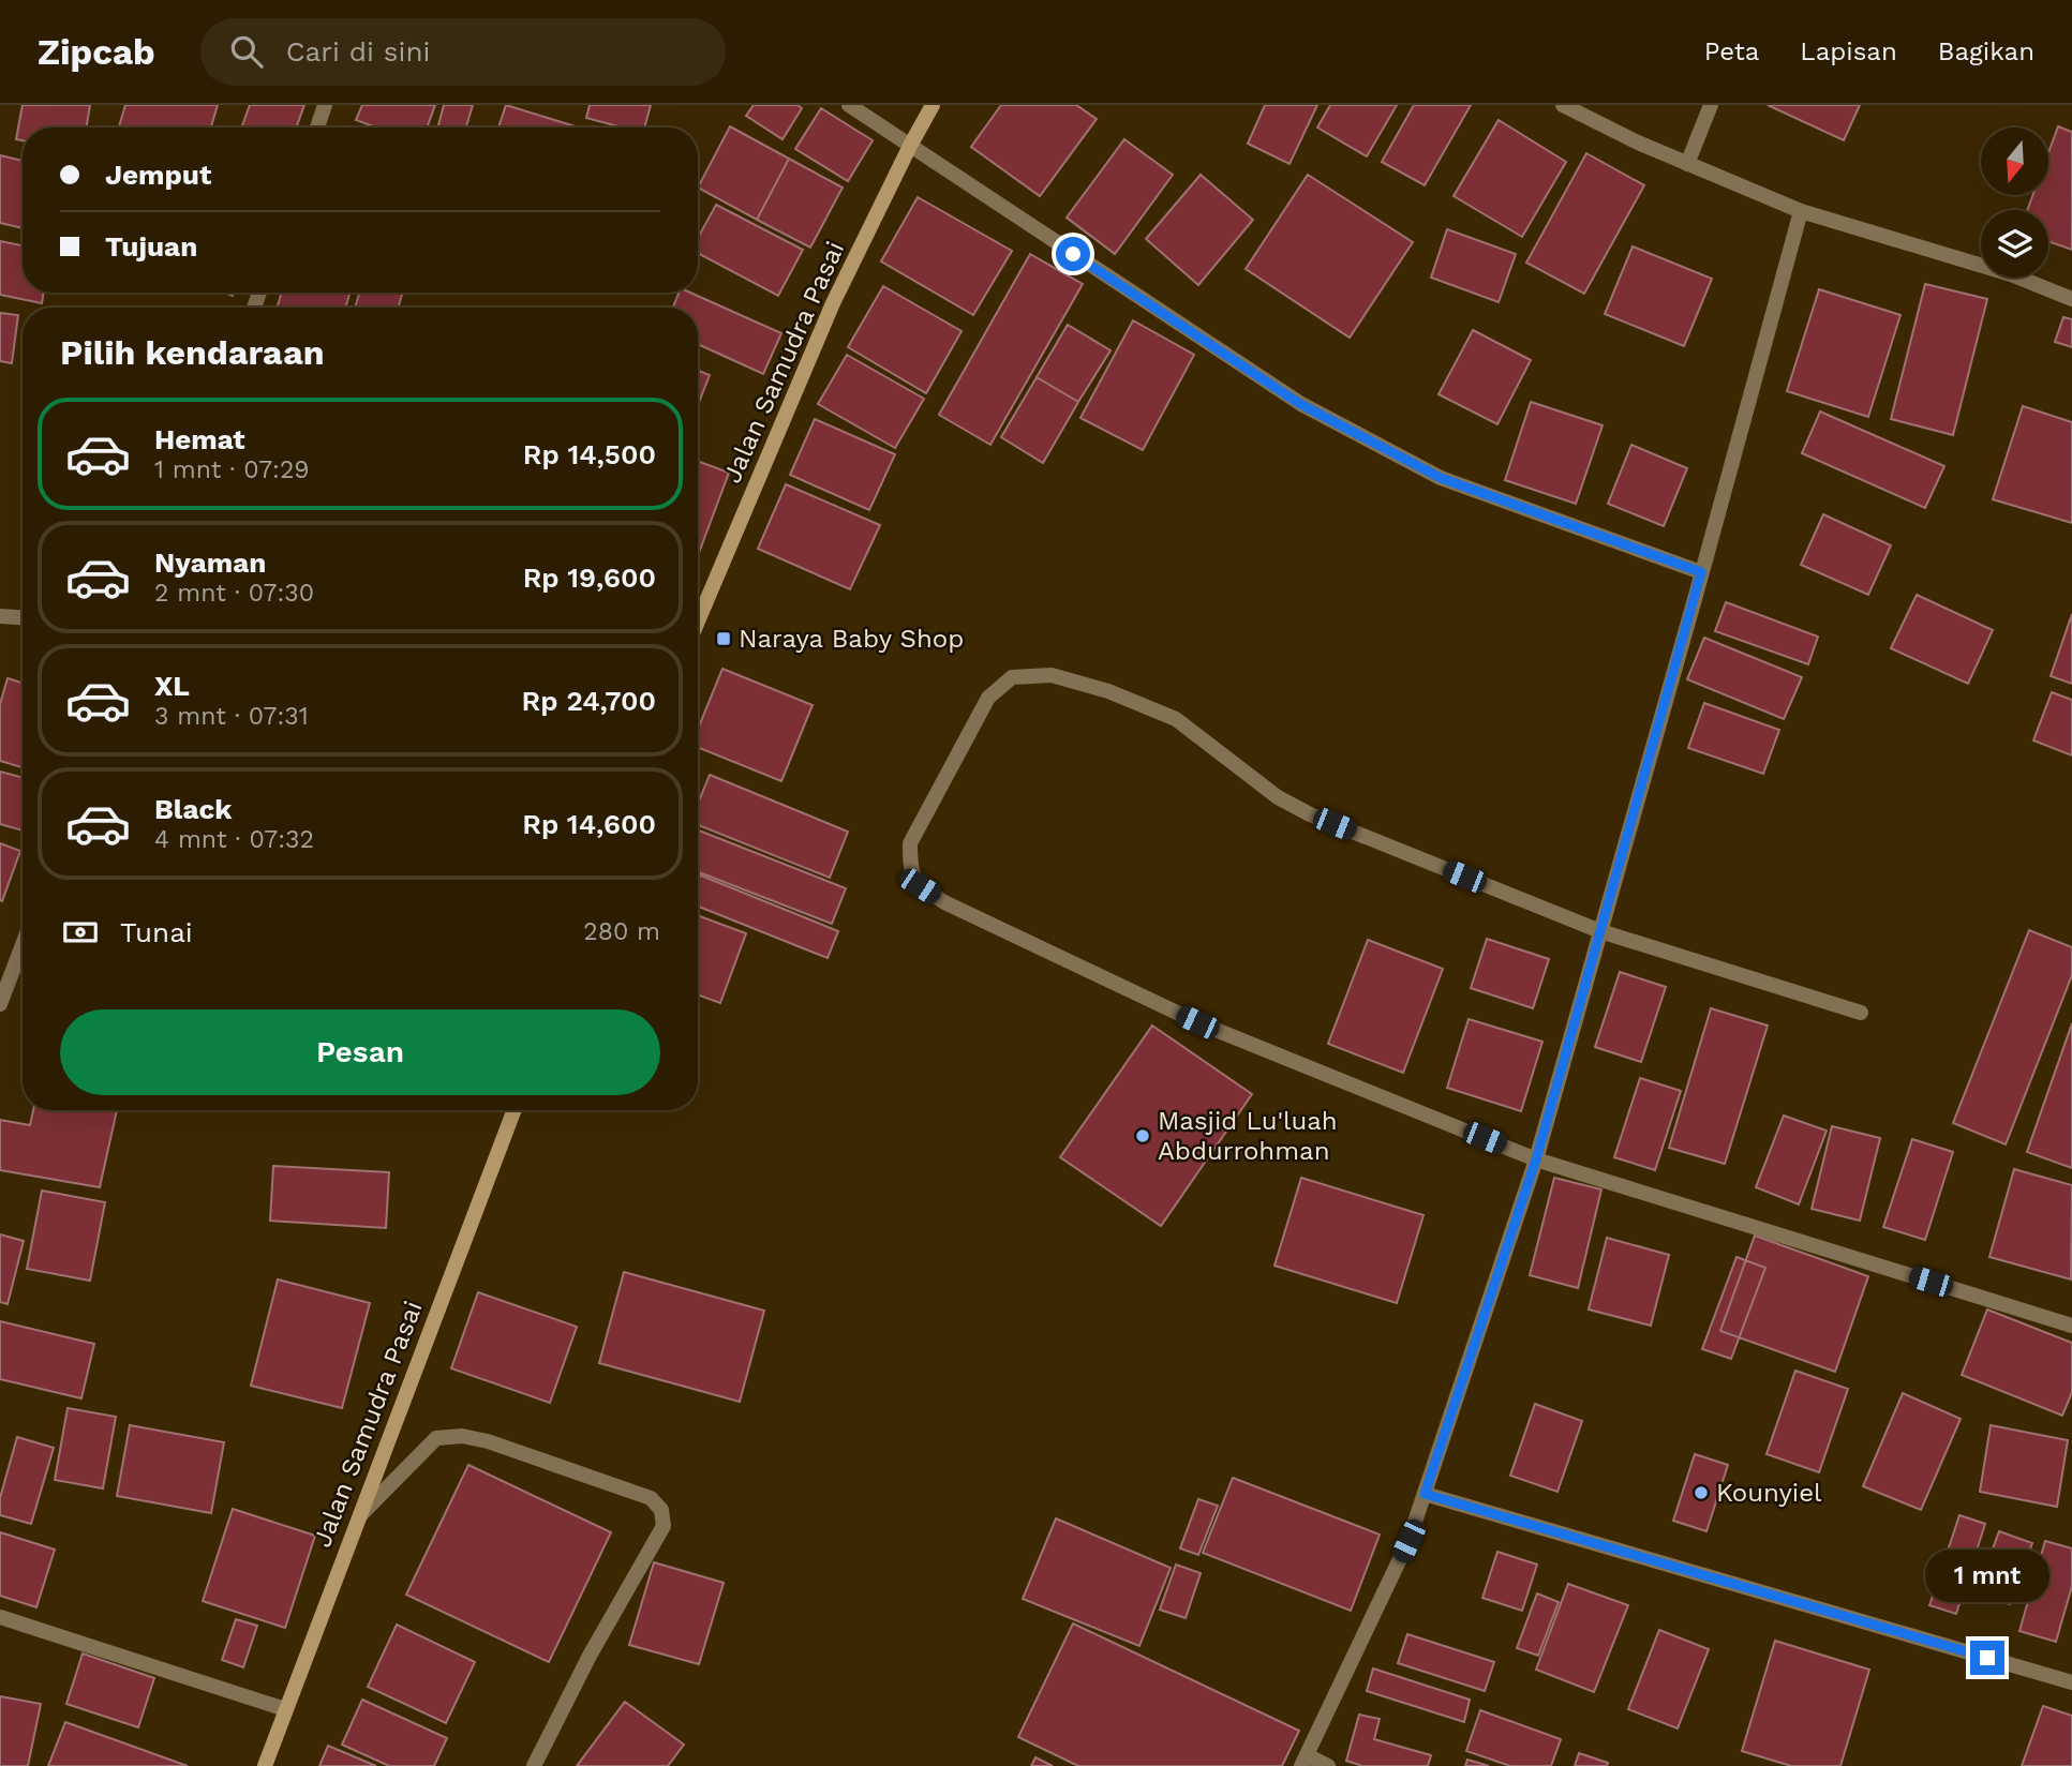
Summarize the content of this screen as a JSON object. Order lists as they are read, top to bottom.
{
  "streets": {
    "street": ["Jalan Samudra Pasai"]
  },
  "places": {
    "transit": ["Naraya Baby Shop"],
    "other": ["Masjid Lu'luah Abdurrohman", "Kounyiel"]
  },
  "north": "bottom",
  "page": {
    "header": "Zipcab",
    "search": "Cari di sini",
    "nav": ["Peta", "Lapisan", "Bagikan"],
    "banner": ["Jemput", "Tujuan"],
    "heading": "Pilih kendaraan",
    "list": [
      {
        "name": "Hemat",
        "note": "1 mnt · 07:29",
        "value": "Rp 14,500"
      },
      {
        "name": "Nyaman",
        "note": "2 mnt · 07:30",
        "value": "Rp 19,600"
      },
      {
        "name": "XL",
        "note": "3 mnt · 07:31",
        "value": "Rp 24,700"
      },
      {
        "name": "Black",
        "note": "4 mnt · 07:32",
        "value": "Rp 14,600"
      }
    ],
    "pay": ["Tunai", "280 m"],
    "buttons": "Pesan",
    "bubble": "1 mnt"
  }
}
